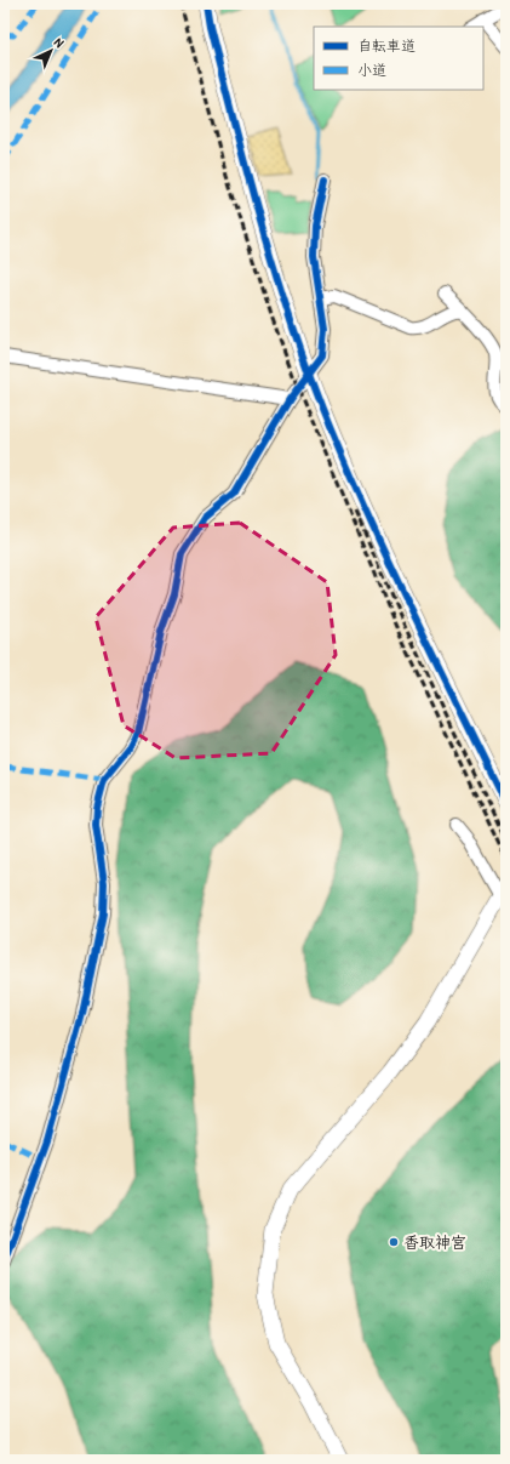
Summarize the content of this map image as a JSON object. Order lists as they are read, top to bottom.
{
  "places": ["香取神宮"],
  "legend": ["自転車道", "小道"],
  "north": "top right"
}
